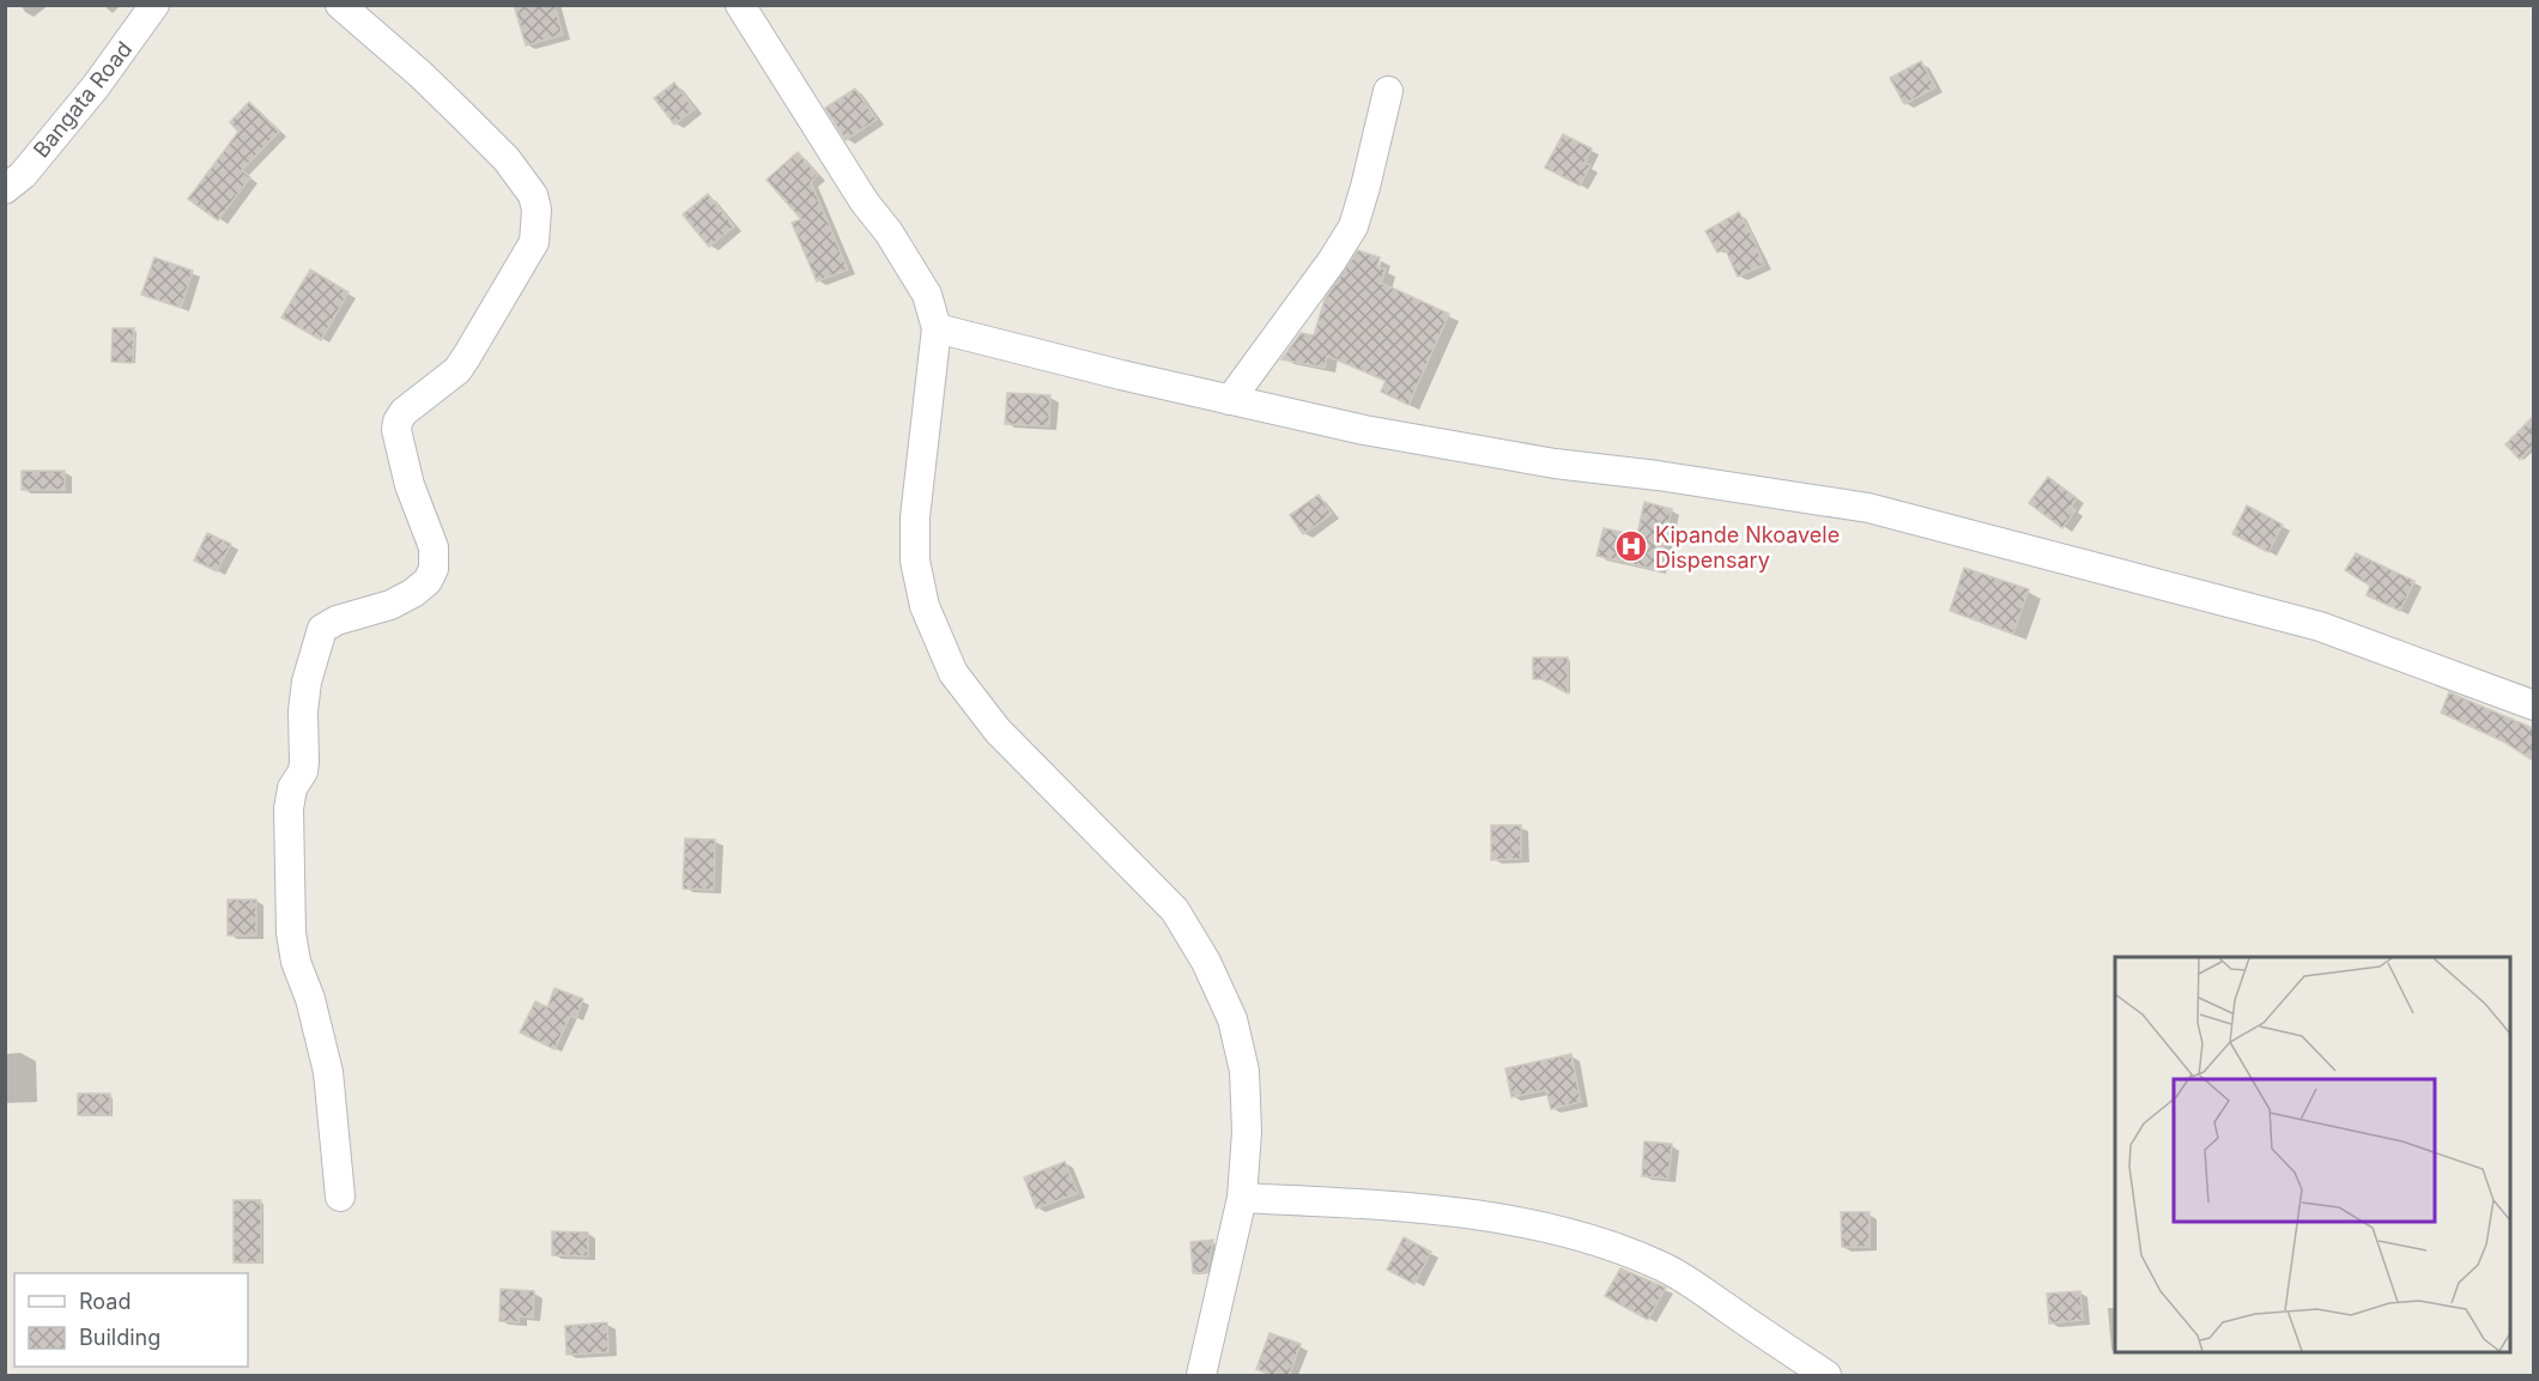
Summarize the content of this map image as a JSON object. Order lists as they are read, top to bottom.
{
  "streets": {
    "street": ["Bangata Road"]
  },
  "places": {
    "hospital": ["Kipande Nkoavele Dispensary"]
  },
  "legend": ["Road", "Building"]
}
